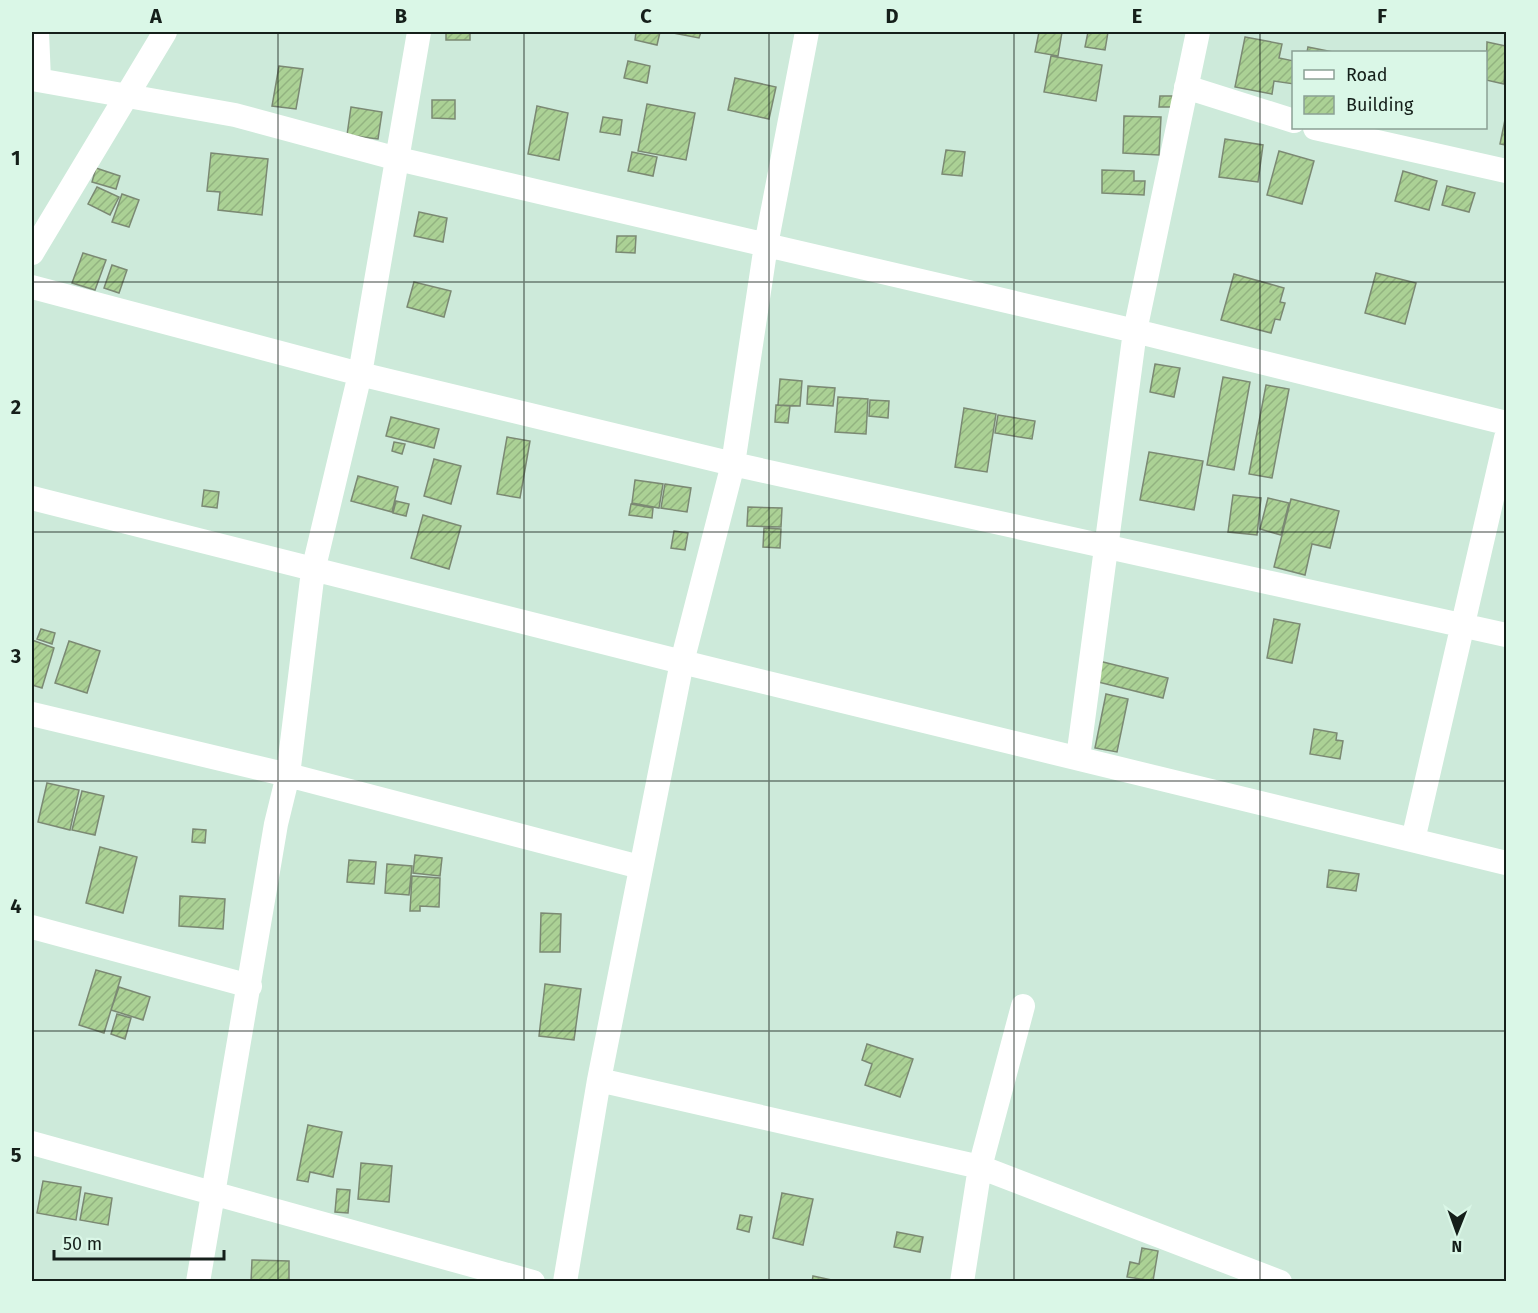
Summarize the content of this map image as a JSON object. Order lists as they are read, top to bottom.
{
  "legend": ["Road", "Building"],
  "scale_bar": "50 m",
  "north": "bottom",
  "grid": {
    "columns": [
      "A",
      "B",
      "C",
      "D",
      "E",
      "F"
    ],
    "rows": [
      "1",
      "2",
      "3",
      "4",
      "5"
    ]
  }
}
